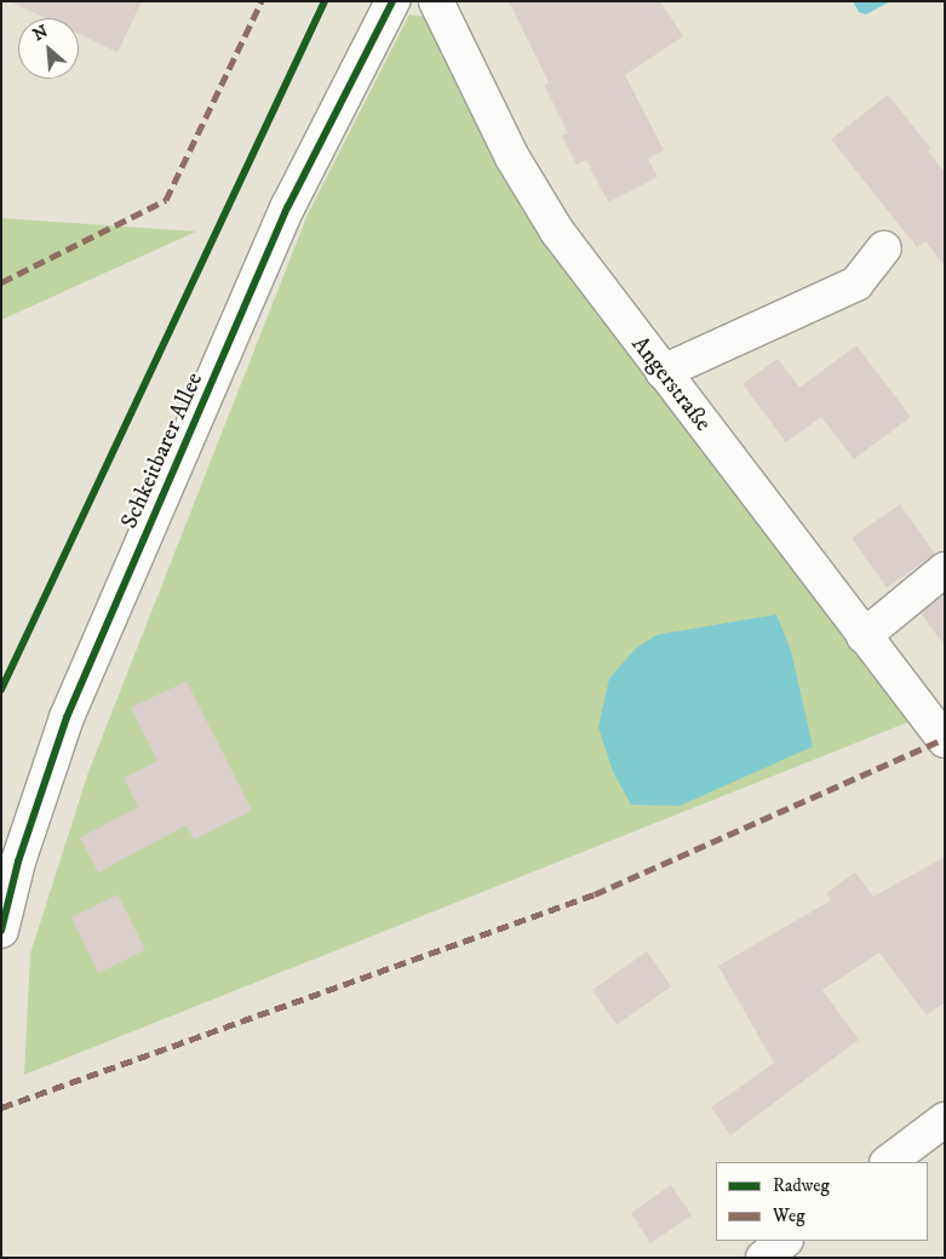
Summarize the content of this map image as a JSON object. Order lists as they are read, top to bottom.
{
  "streets": {
    "street": ["Angerstraße", "Schkeitbarer Allee"]
  },
  "legend": ["Radweg", "Weg"],
  "north": "top left"
}
